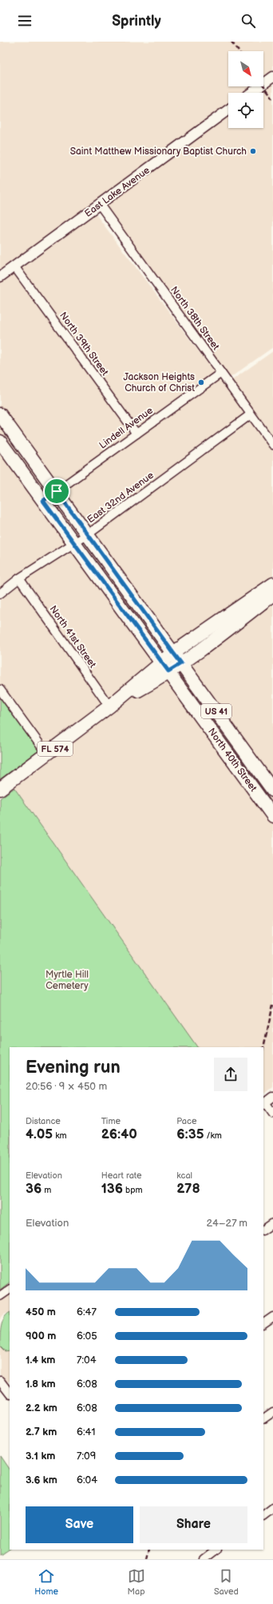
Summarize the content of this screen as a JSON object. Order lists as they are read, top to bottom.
{
  "streets": {
    "main road": ["US 41", "FL 574", "North 40th Street"],
    "street": [
      "East Lake Avenue",
      "North 38th Street",
      "North 39th Street",
      "Lindell Avenue",
      "East 32nd Avenue",
      "North 41st Street"
    ]
  },
  "crossings": [
    ["East Lake Avenue", "North 38th Street"],
    ["East Lake Avenue", "North 39th Street"],
    ["North 38th Street", "Lindell Avenue"],
    ["North 38th Street", "East 32nd Avenue"],
    ["North 39th Street", "Lindell Avenue"],
    ["Lindell Avenue", "North 40th Street"],
    ["East 32nd Avenue", "North 41st Street"],
    ["East 32nd Avenue", "North 40th Street"],
    ["North 41st Street", "FL 574"],
    ["FL 574", "North 40th Street"]
  ],
  "parks": ["Myrtle Hill Cemetery"],
  "places": ["Saint Matthew Missionary Baptist Church", "Jackson Heights Church of Christ"],
  "north": "bottom right",
  "page": {
    "header": "Sprintly",
    "heading": ["Evening run", "20:56 · 9 × 450 m"],
    "stats": [
      ["Distance", "4.05 km"],
      ["Time", "26:40"],
      ["Pace", "6:35 /km"],
      ["Elevation", "36 m"],
      ["Heart rate", "136 bpm"],
      ["kcal", "278"]
    ],
    "chart": ["Elevation", "24–27 m"],
    "list": [
      {
        "name": "450 m",
        "note": "6:47"
      },
      {
        "name": "900 m",
        "note": "6:05"
      },
      {
        "name": "1.4 km",
        "note": "7:04"
      },
      {
        "name": "1.8 km",
        "note": "6:08"
      },
      {
        "name": "2.2 km",
        "note": "6:08"
      },
      {
        "name": "2.7 km",
        "note": "6:41"
      },
      {
        "name": "3.1 km",
        "note": "7:09"
      },
      {
        "name": "3.6 km",
        "note": "6:04"
      }
    ],
    "buttons": ["Save", "Share"],
    "tabs": ["Home", "Map", "Saved"]
  }
}
